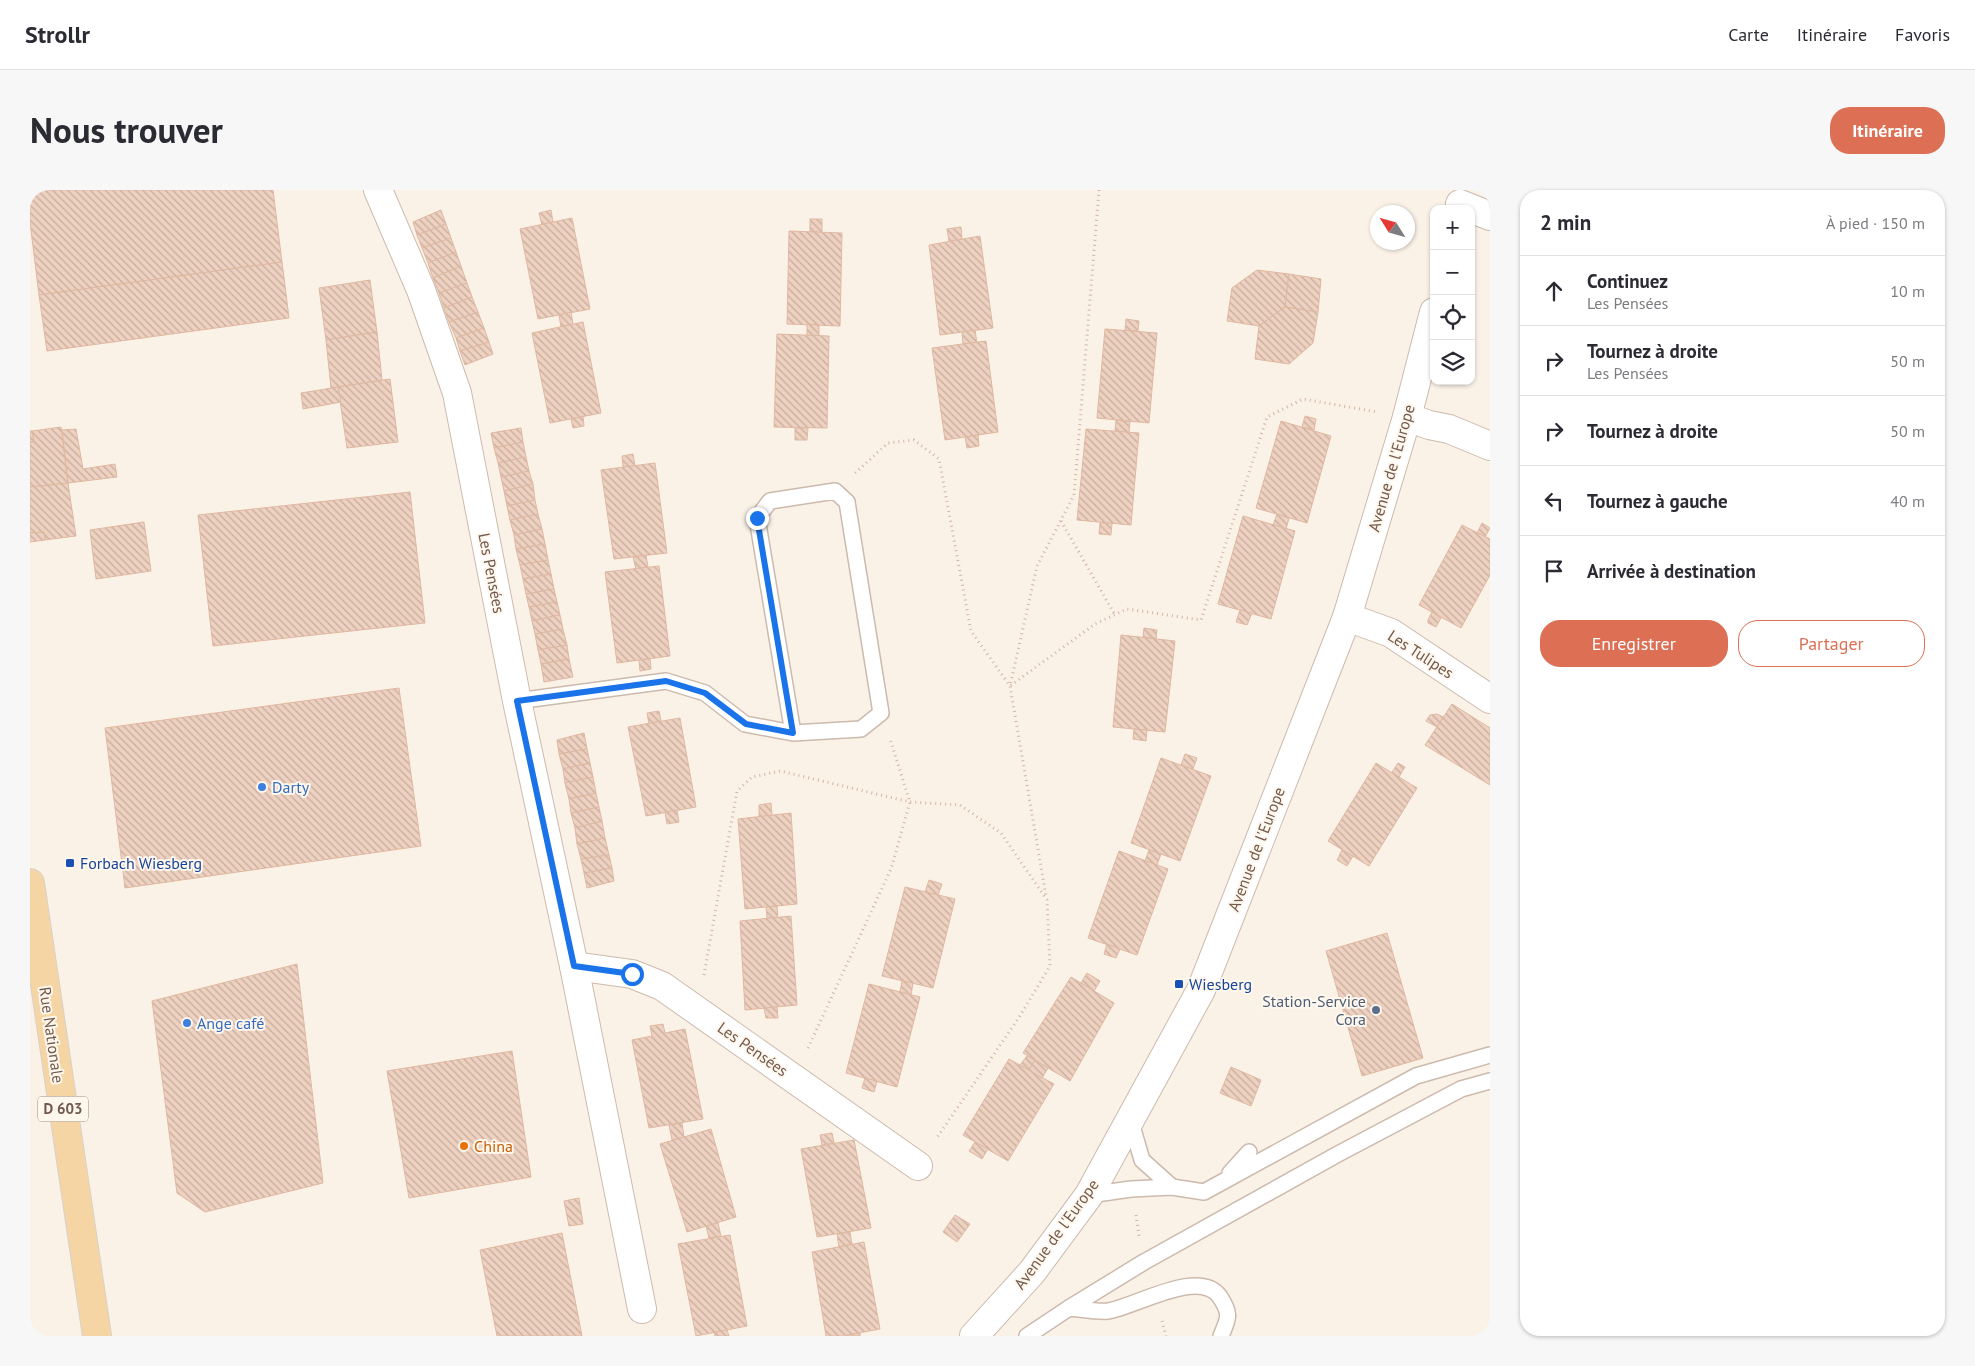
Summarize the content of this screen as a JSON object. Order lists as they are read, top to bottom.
{
  "streets": {
    "main road": ["Rue Nationale", "D 603"],
    "street": ["Avenue de l'Europe", "Les Pensées", "Les Tulipes"]
  },
  "crossings": [
    ["Avenue de l'Europe", "Les Tulipes"]
  ],
  "places": {
    "other": [
      "Darty",
      "Station-Service Cora",
      "Ange café",
      "China"
    ],
    "transit": ["Forbach Wiesberg", "Wiesberg"]
  },
  "north": "top left",
  "page": {
    "header": "Strollr",
    "nav": ["Carte", "Itinéraire", "Favoris"],
    "title": "Nous trouver",
    "buttons": [
      "Itinéraire",
      ["Enregistrer", "Partager"]
    ],
    "heading": ["2 min", "À pied · 150 m"],
    "map_buttons": ["+", "−"],
    "list": [
      ["Continuez", "Les Pensées", "10 m"],
      ["Tournez à droite", "Les Pensées", "50 m"],
      ["Tournez à droite", "50 m"],
      ["Tournez à gauche", "40 m"],
      "Arrivée à destination"
    ]
  }
}
